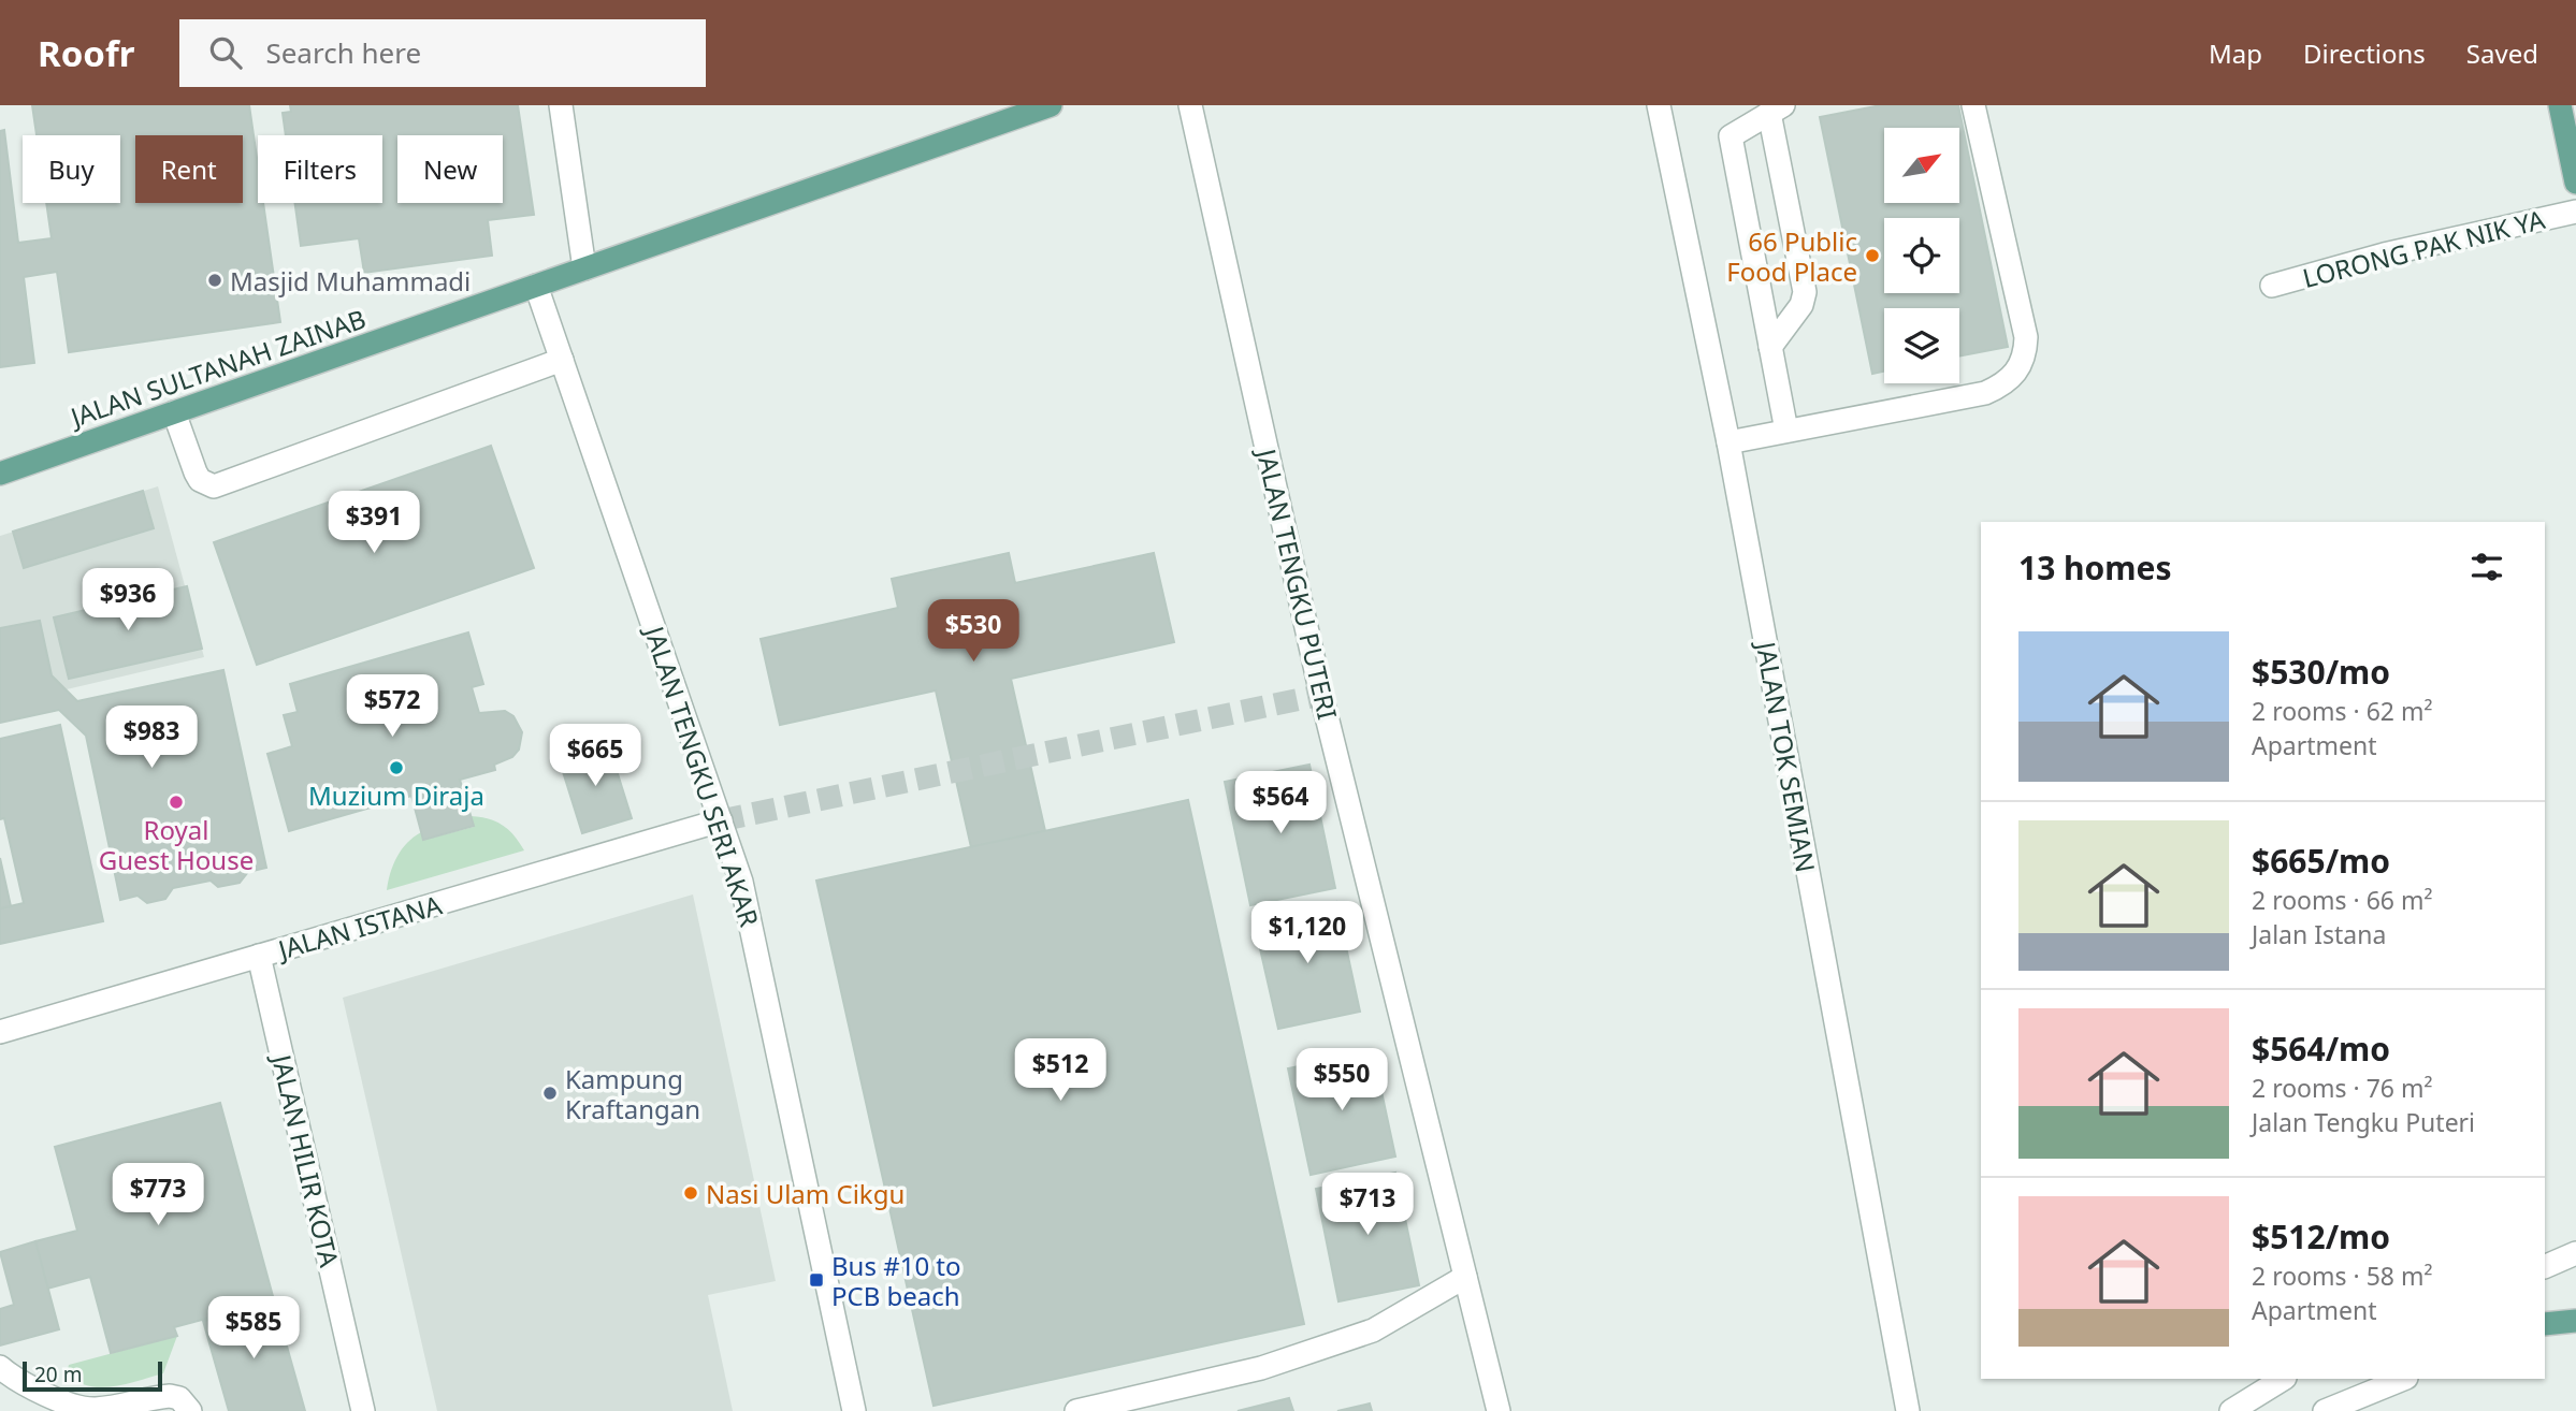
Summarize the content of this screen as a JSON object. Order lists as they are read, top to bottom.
{
  "streets": {
    "main road": ["JALAN SULTANAH ZAINAB"],
    "street": [
      "LORONG PAK NIK YA",
      "JALAN TENGKU PUTERI",
      "JALAN TOK SEMIAN",
      "JALAN TENGKU SERI AKAR",
      "JALAN ISTANA",
      "JALAN HILIR KOTA"
    ]
  },
  "crossings": [
    ["JALAN SULTANAH ZAINAB", "JALAN TENGKU SERI AKAR"],
    ["JALAN TENGKU SERI AKAR", "JALAN ISTANA"],
    ["JALAN ISTANA", "JALAN HILIR KOTA"]
  ],
  "places": {
    "other": [
      "66 Public Food Place",
      "Masjid Muhammadi",
      "Muzium Diraja",
      "Royal Guest House",
      "Kampung Kraftangan",
      "Nasi Ulam Cikgu"
    ],
    "transit": ["Bus #10 to PCB beach"]
  },
  "scale_bar": "20 m",
  "north": "top right",
  "page": {
    "header": "Roofr",
    "search": "Search here",
    "nav": ["Map", "Directions", "Saved"],
    "chip": [
      "Buy",
      "Rent",
      "Filters",
      "New"
    ],
    "price": [
      "$391",
      "$936",
      "$530",
      "$572",
      "$983",
      "$665",
      "$564",
      "$1,120",
      "$512",
      "$550",
      "$773",
      "$713",
      "$585"
    ],
    "heading": "13 homes",
    "list": [
      {
        "name": "$530/mo",
        "note": "2 rooms · 62 m² · Apartment"
      },
      {
        "name": "$665/mo",
        "note": "2 rooms · 66 m² · Jalan Istana"
      },
      {
        "name": "$564/mo",
        "note": "2 rooms · 76 m² · Jalan Tengku Puteri"
      },
      {
        "name": "$512/mo",
        "note": "2 rooms · 58 m² · Apartment"
      }
    ],
    "scale": "20 m"
  }
}
